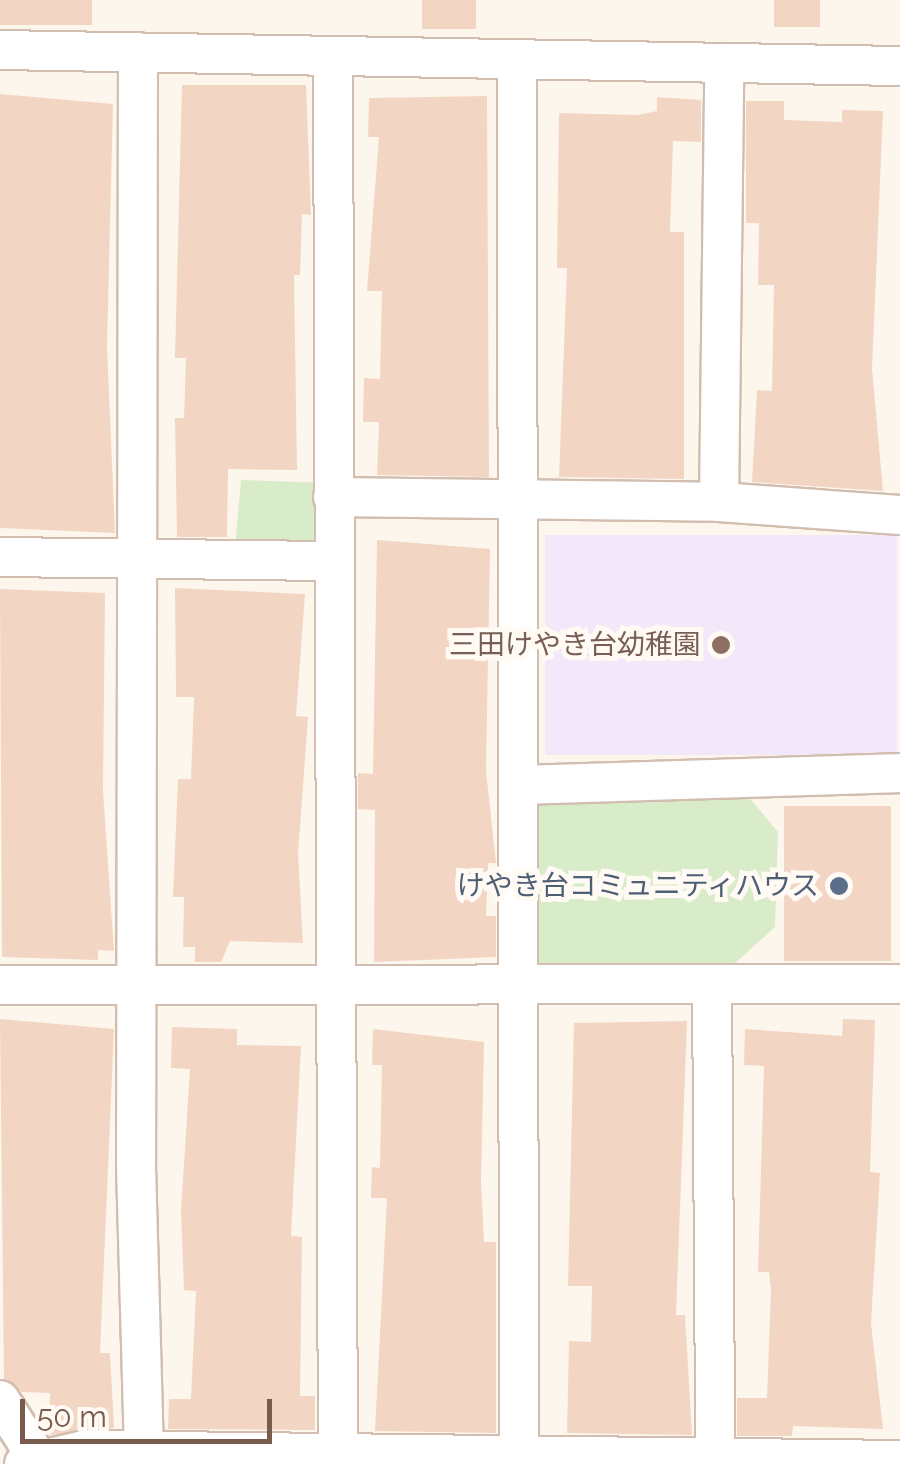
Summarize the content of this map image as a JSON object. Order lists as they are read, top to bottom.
{
  "places": ["三田けやき台幼稚園", "けやき台コミュニティハウス"],
  "scale_bar": "50 m"
}
